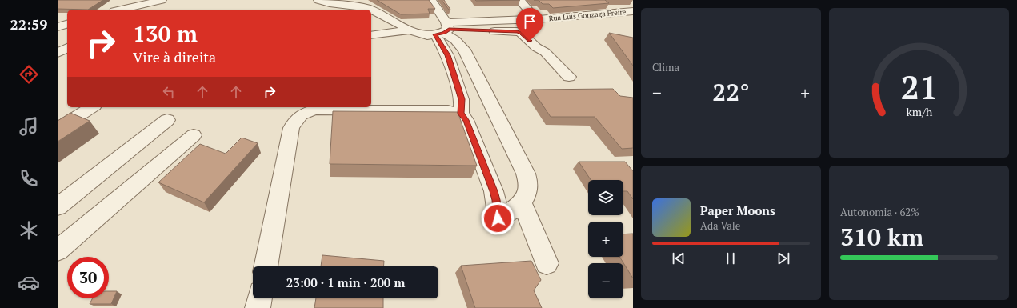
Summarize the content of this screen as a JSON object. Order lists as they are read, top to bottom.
{
  "streets": {
    "street": ["Rua Luis Gonzaga Freire"]
  },
  "page": {
    "tabs": "22:59",
    "tile": [
      "Clima",
      ["Autonomia · 62%", "310 km"]
    ],
    "turn": ["130 m", "Vire à direita"],
    "heat": ["−", "22°", "+"],
    "map_buttons": ["+", "−"],
    "song": ["Paper Moons", "Ada Vale"],
    "limit": "30",
    "trip": "23:00 · 1 min · 200 m",
    "gauge": ["21", "km/h"]
  }
}
